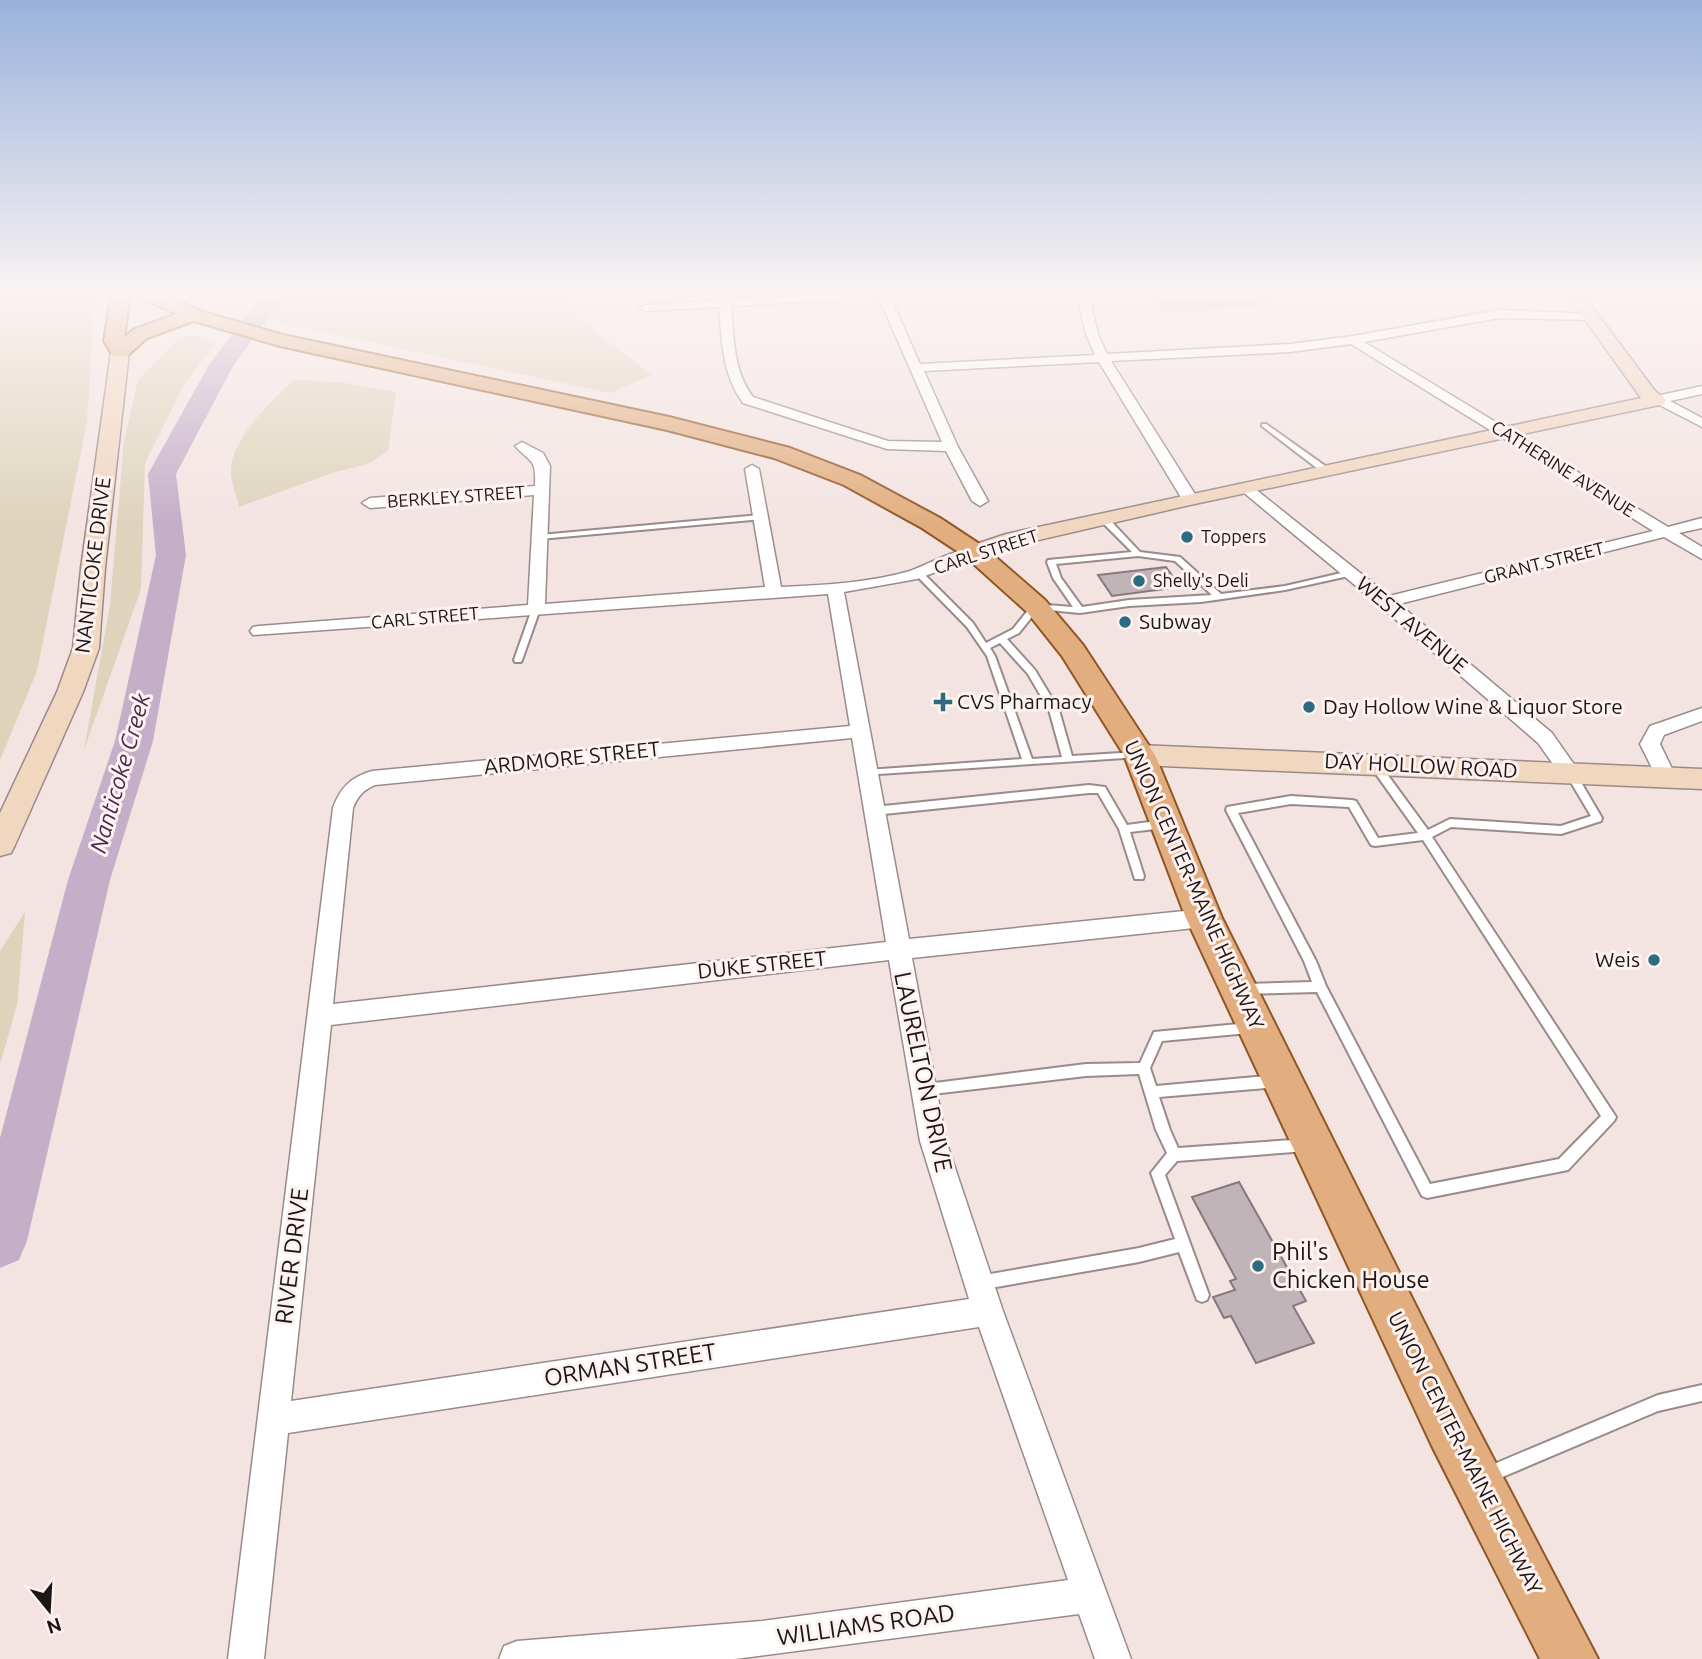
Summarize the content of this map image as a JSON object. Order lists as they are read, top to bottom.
{
  "streets": {
    "main road": ["UNION CENTER-MAINE HIGHWAY"],
    "street": [
      "CATHERINE AVENUE",
      "BERKLEY STREET",
      "CARL STREET",
      "GRANT STREET",
      "NANTICOKE DRIVE",
      "WEST AVENUE",
      "ARDMORE STREET",
      "DAY HOLLOW ROAD",
      "DUKE STREET",
      "LAURELTON DRIVE",
      "RIVER DRIVE",
      "ORMAN STREET",
      "WILLIAMS ROAD"
    ]
  },
  "crossings": [
    ["CATHERINE AVENUE", "CARL STREET"],
    ["CATHERINE AVENUE", "GRANT STREET"],
    ["CARL STREET", "WEST AVENUE"],
    ["CARL STREET", "UNION CENTER-MAINE HIGHWAY"],
    ["CARL STREET", "LAURELTON DRIVE"],
    ["GRANT STREET", "WEST AVENUE"],
    ["WEST AVENUE", "DAY HOLLOW ROAD"],
    ["ARDMORE STREET", "LAURELTON DRIVE"],
    ["ARDMORE STREET", "RIVER DRIVE"],
    ["DAY HOLLOW ROAD", "UNION CENTER-MAINE HIGHWAY"],
    ["UNION CENTER-MAINE HIGHWAY", "DUKE STREET"],
    ["DUKE STREET", "LAURELTON DRIVE"],
    ["DUKE STREET", "RIVER DRIVE"],
    ["LAURELTON DRIVE", "ORMAN STREET"],
    ["LAURELTON DRIVE", "WILLIAMS ROAD"],
    ["RIVER DRIVE", "ORMAN STREET"]
  ],
  "water": ["Nanticoke Creek"],
  "places": {
    "other": [
      "Toppers",
      "Shelly's Deli",
      "Subway",
      "Day Hollow Wine & Liquor Store",
      "Weis",
      "Phil's Chicken House"
    ],
    "health": ["CVS Pharmacy"]
  },
  "north": "bottom"
}
